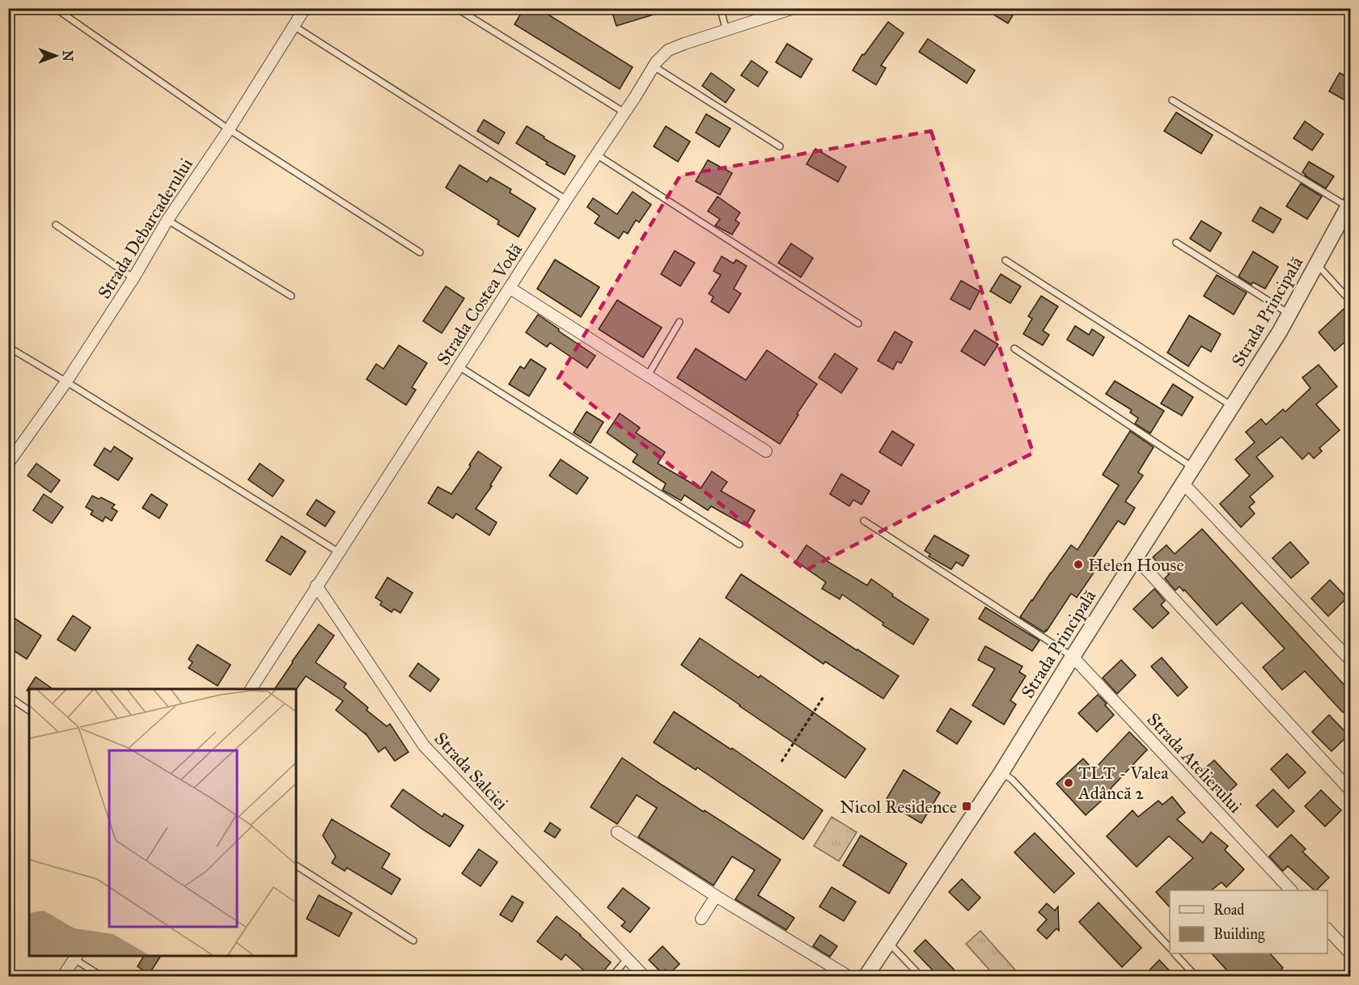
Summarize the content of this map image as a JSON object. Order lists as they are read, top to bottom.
{
  "streets": {
    "street": [
      "Strada Debarcaderului",
      "Strada Costea Vodă",
      "Strada Principală",
      "Strada Atelierului",
      "Strada Salciei"
    ]
  },
  "crossings": [
    ["Strada Costea Vodă", "Strada Salciei"],
    ["Strada Principală", "Strada Atelierului"]
  ],
  "places": {
    "other": ["Helen House", "TLT - Valea Adâncă 2"],
    "transit": ["Nicol Residence"]
  },
  "legend": ["Road", "Building"],
  "north": "right"
}
